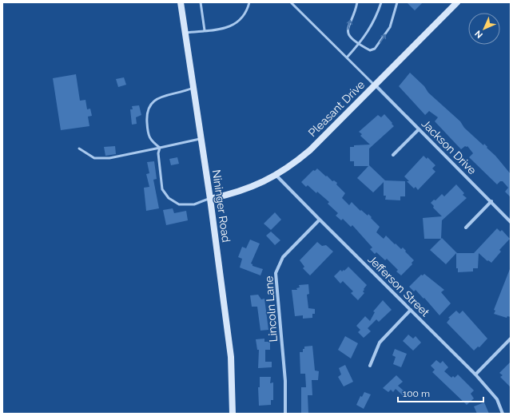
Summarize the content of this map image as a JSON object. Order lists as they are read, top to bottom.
{
  "streets": {
    "street": [
      "Pleasant Drive",
      "Jackson Drive",
      "Nininger Road",
      "Jefferson Street",
      "Lincoln Lane"
    ]
  },
  "crossings": [
    ["Pleasant Drive", "Jackson Drive"],
    ["Pleasant Drive", "Nininger Road"],
    ["Pleasant Drive", "Jefferson Street"],
    ["Jefferson Street", "Lincoln Lane"]
  ],
  "scale_bar": "100 m",
  "north": "bottom left"
}
